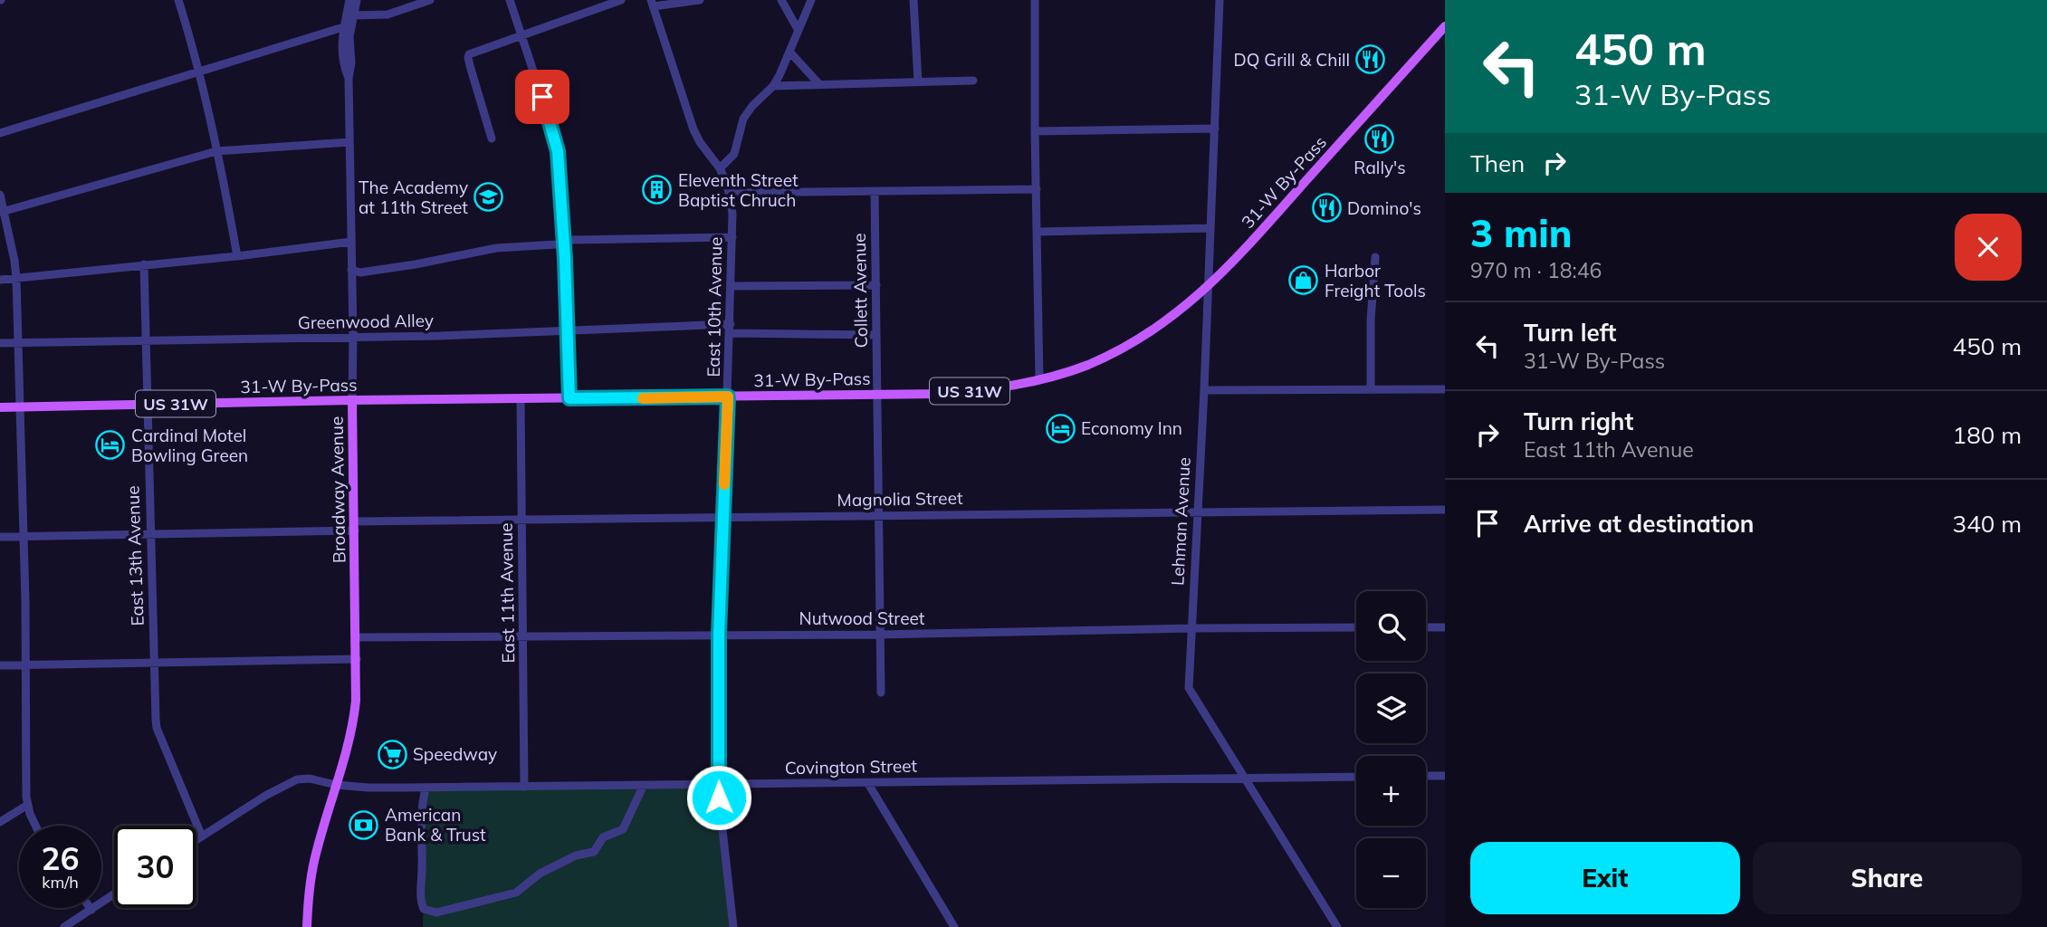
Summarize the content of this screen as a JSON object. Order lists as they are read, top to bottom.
{
  "streets": {
    "main road": ["31-W By-Pass", "US 31W", "Broadway Avenue"],
    "street": [
      "Collett Avenue",
      "East 10th Avenue",
      "Greenwood Alley",
      "Magnolia Street",
      "Lehman Avenue",
      "East 13th Avenue",
      "East 11th Avenue",
      "Nutwood Street",
      "Covington Street"
    ]
  },
  "crossings": [
    ["31-W By-Pass", "Collett Avenue"],
    ["31-W By-Pass", "East 10th Avenue"],
    ["31-W By-Pass", "Broadway Avenue"],
    ["31-W By-Pass", "Lehman Avenue"],
    ["31-W By-Pass", "East 13th Avenue"],
    ["31-W By-Pass", "East 11th Avenue"],
    ["Collett Avenue", "Greenwood Alley"],
    ["Collett Avenue", "Magnolia Street"],
    ["Collett Avenue", "Nutwood Street"],
    ["East 10th Avenue", "Greenwood Alley"],
    ["East 10th Avenue", "Magnolia Street"],
    ["East 10th Avenue", "Nutwood Street"],
    ["East 10th Avenue", "Covington Street"],
    ["Greenwood Alley", "Broadway Avenue"],
    ["Greenwood Alley", "East 13th Avenue"],
    ["Broadway Avenue", "Magnolia Street"],
    ["Broadway Avenue", "Nutwood Street"],
    ["Broadway Avenue", "Covington Street"],
    ["Magnolia Street", "Lehman Avenue"],
    ["Magnolia Street", "East 13th Avenue"],
    ["Magnolia Street", "East 11th Avenue"],
    ["Lehman Avenue", "Nutwood Street"],
    ["Lehman Avenue", "Covington Street"],
    ["East 13th Avenue", "Covington Street"],
    ["East 11th Avenue", "Nutwood Street"],
    ["East 11th Avenue", "Covington Street"]
  ],
  "places": {
    "restaurant": ["DQ Grill & Chill", "Rally's", "Domino's"],
    "building": ["Eleventh Street Baptist Chruch"],
    "school or university": ["The Academy at 11th Street"],
    "shop": ["Harbor Freight Tools"],
    "hotel": ["Economy Inn", "Cardinal Motel Bowling Green"],
    "supermarket": ["Speedway"],
    "bank": ["American Bank & Trust"]
  },
  "page": {
    "turn": ["450 m", "31-W By-Pass"],
    "then": "Then",
    "heading": ["3 min", "970 m · 18:46"],
    "list": [
      {
        "name": "Turn left",
        "note": "31-W By-Pass",
        "value": "450 m"
      },
      {
        "name": "Turn right",
        "note": "East 11th Avenue",
        "value": "180 m"
      },
      {
        "name": "Arrive at destination",
        "value": "340 m"
      }
    ],
    "map_buttons": ["+", "−"],
    "speed": "26 km/h",
    "limit": "30",
    "buttons": ["Exit", "Share"]
  }
}
